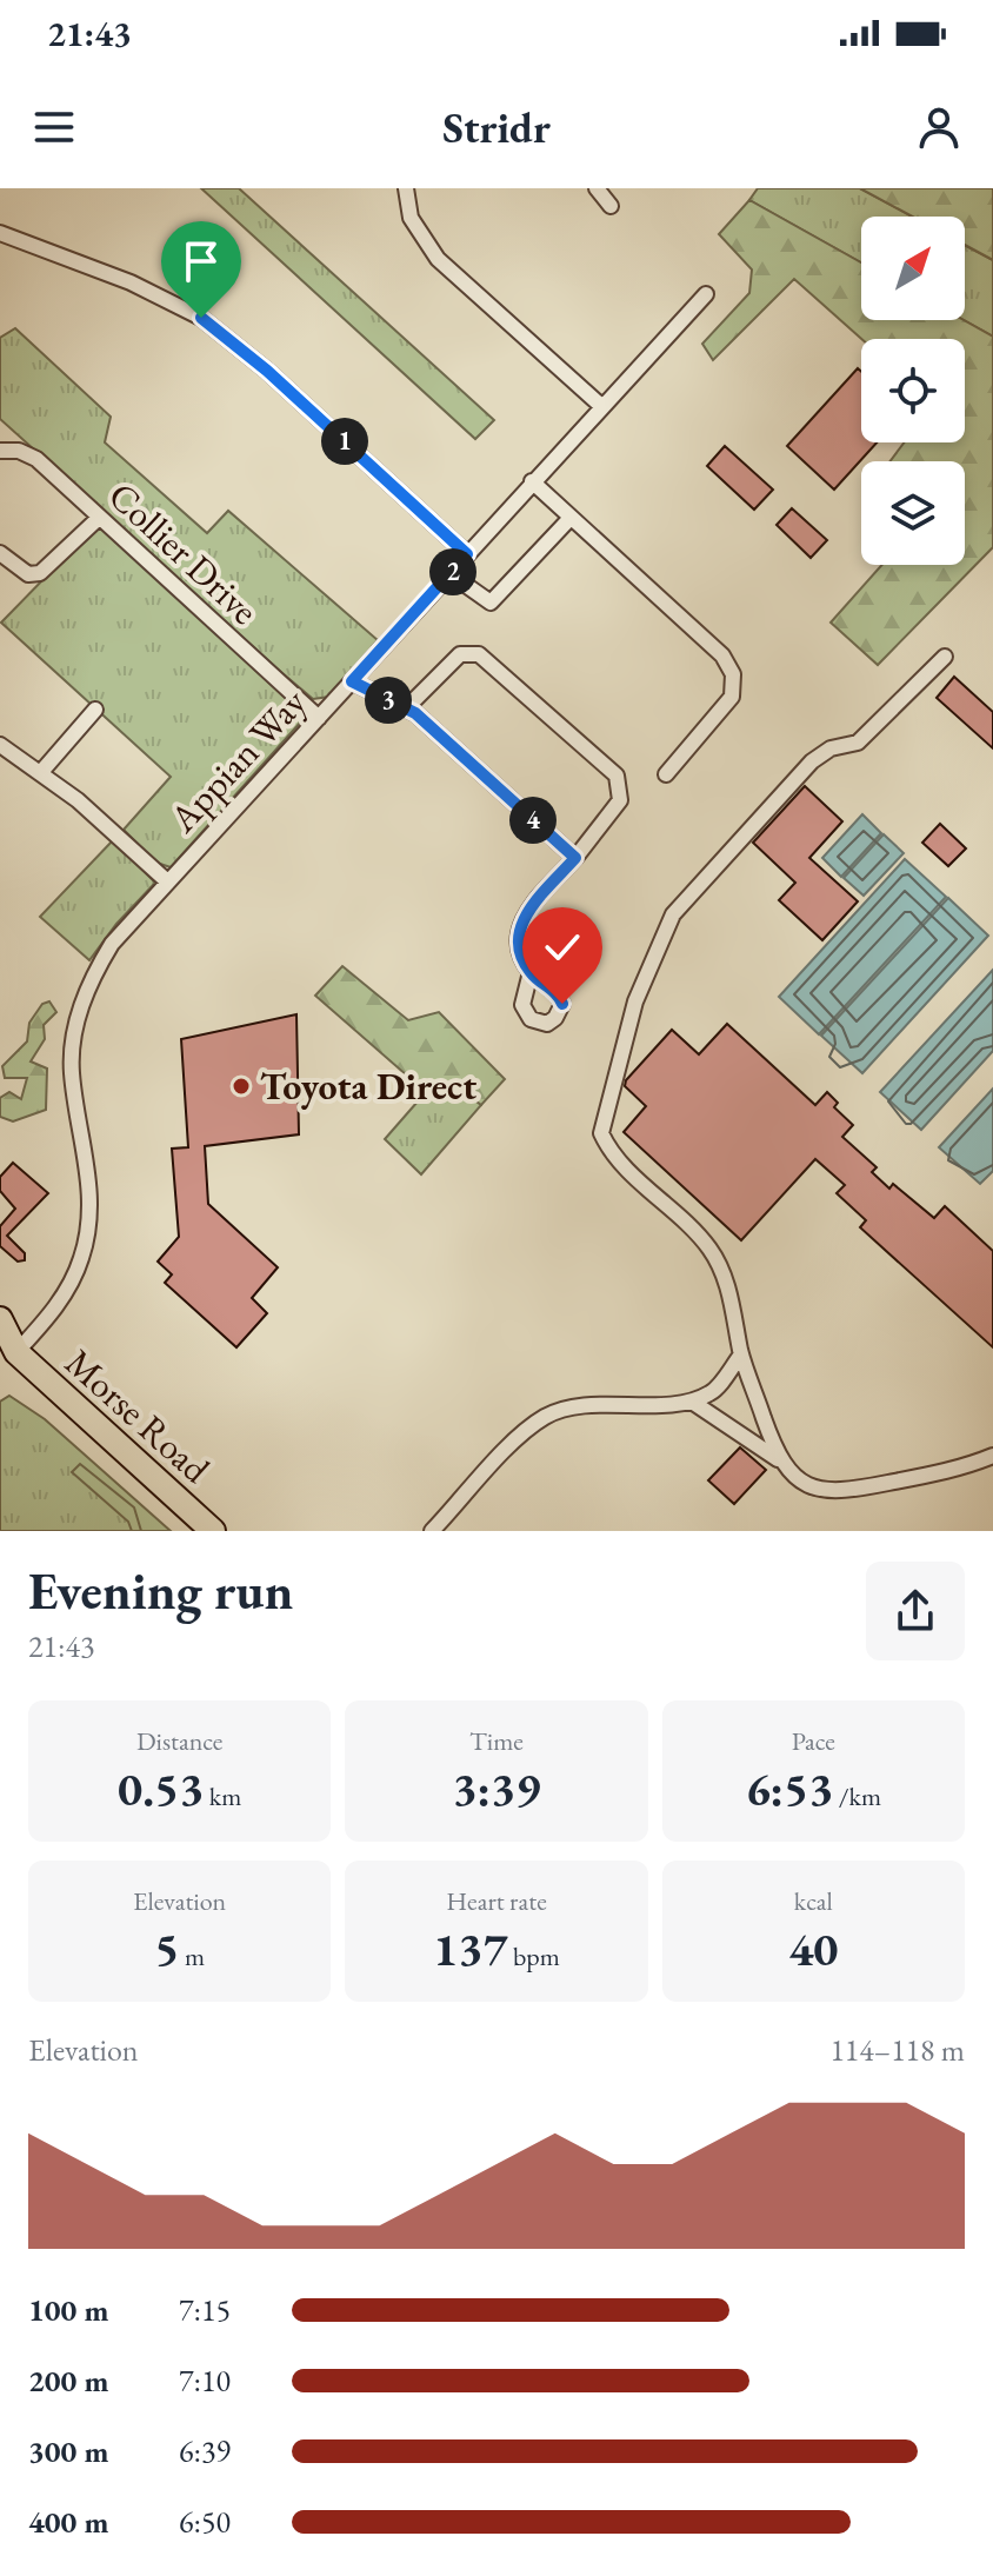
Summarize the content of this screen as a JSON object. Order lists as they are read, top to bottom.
{
  "streets": {
    "main road": ["Morse Road"],
    "street": ["Collier Drive", "Appian Way"]
  },
  "crossings": [
    ["Collier Drive", "Appian Way"],
    ["Appian Way", "Morse Road"]
  ],
  "places": ["Toyota Direct"],
  "north": "top right",
  "page": {
    "status": "21:43",
    "header": "Stridr",
    "pins": [
      "1",
      "2",
      "3",
      "4"
    ],
    "heading": ["Evening run", "21:43"],
    "stats": [
      ["Distance", "0.53 km"],
      ["Time", "3:39"],
      ["Pace", "6:53 /km"],
      ["Elevation", "5 m"],
      ["Heart rate", "137 bpm"],
      ["kcal", "40"]
    ],
    "chart": ["Elevation", "114–118 m"],
    "list": [
      {
        "name": "100 m",
        "note": "7:15"
      },
      {
        "name": "200 m",
        "note": "7:10"
      },
      {
        "name": "300 m",
        "note": "6:39"
      },
      {
        "name": "400 m",
        "note": "6:50"
      }
    ]
  }
}
